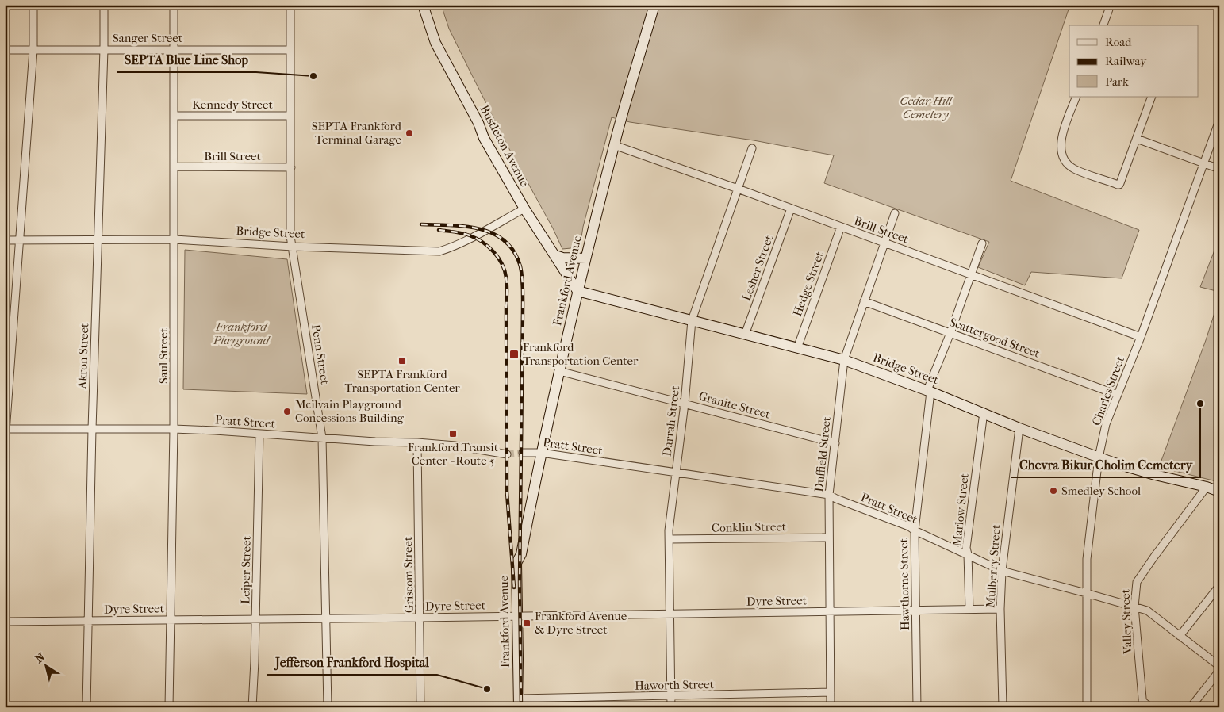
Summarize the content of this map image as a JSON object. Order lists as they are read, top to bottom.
{
  "streets": {
    "main road": ["Bustleton Avenue", "Bridge Street", "Frankford Avenue"],
    "street": [
      "Sanger Street",
      "Kennedy Street",
      "Brill Street",
      "Lesher Street",
      "Hedge Street",
      "Scattergood Street",
      "Penn Street",
      "Akron Street",
      "Saul Street",
      "Charles Street",
      "Granite Street",
      "Darrah Street",
      "Pratt Street",
      "Duffield Street",
      "Marlow Street",
      "Conklin Street",
      "Mulberry Street",
      "Leiper Street",
      "Griscom Street",
      "Hawthorne Street",
      "Dyre Street",
      "Valley Street",
      "Haworth Street"
    ]
  },
  "crossings": [
    ["Sanger Street", "Penn Street"],
    ["Sanger Street", "Akron Street"],
    ["Sanger Street", "Saul Street"],
    ["Kennedy Street", "Penn Street"],
    ["Kennedy Street", "Saul Street"],
    ["Bustleton Avenue", "Bridge Street"],
    ["Bustleton Avenue", "Frankford Avenue"],
    ["Brill Street", "Lesher Street"],
    ["Brill Street", "Frankford Avenue"],
    ["Brill Street", "Hedge Street"],
    ["Brill Street", "Penn Street"],
    ["Brill Street", "Saul Street"],
    ["Brill Street", "Charles Street"],
    ["Brill Street", "Darrah Street"],
    ["Brill Street", "Duffield Street"],
    ["Brill Street", "Hawthorne Street"],
    ["Bridge Street", "Lesher Street"],
    ["Bridge Street", "Frankford Avenue"],
    ["Bridge Street", "Hedge Street"],
    ["Bridge Street", "Penn Street"],
    ["Bridge Street", "Akron Street"],
    ["Bridge Street", "Saul Street"],
    ["Bridge Street", "Charles Street"],
    ["Bridge Street", "Darrah Street"],
    ["Bridge Street", "Duffield Street"],
    ["Bridge Street", "Marlow Street"],
    ["Bridge Street", "Mulberry Street"],
    ["Bridge Street", "Hawthorne Street"],
    ["Bridge Street", "Valley Street"],
    ["Frankford Avenue", "Granite Street"],
    ["Frankford Avenue", "Pratt Street"],
    ["Frankford Avenue", "Dyre Street"],
    ["Frankford Avenue", "Haworth Street"],
    ["Scattergood Street", "Charles Street"],
    ["Scattergood Street", "Duffield Street"],
    ["Scattergood Street", "Hawthorne Street"],
    ["Penn Street", "Pratt Street"],
    ["Penn Street", "Dyre Street"],
    ["Akron Street", "Pratt Street"],
    ["Akron Street", "Dyre Street"],
    ["Saul Street", "Pratt Street"],
    ["Saul Street", "Dyre Street"],
    ["Charles Street", "Pratt Street"],
    ["Granite Street", "Darrah Street"],
    ["Granite Street", "Duffield Street"],
    ["Darrah Street", "Pratt Street"],
    ["Darrah Street", "Conklin Street"],
    ["Darrah Street", "Dyre Street"],
    ["Darrah Street", "Haworth Street"],
    ["Pratt Street", "Duffield Street"],
    ["Pratt Street", "Marlow Street"],
    ["Pratt Street", "Mulberry Street"],
    ["Pratt Street", "Leiper Street"],
    ["Pratt Street", "Griscom Street"],
    ["Pratt Street", "Hawthorne Street"],
    ["Pratt Street", "Valley Street"],
    ["Duffield Street", "Conklin Street"],
    ["Duffield Street", "Dyre Street"],
    ["Duffield Street", "Haworth Street"],
    ["Marlow Street", "Dyre Street"],
    ["Mulberry Street", "Dyre Street"],
    ["Leiper Street", "Dyre Street"],
    ["Griscom Street", "Dyre Street"],
    ["Hawthorne Street", "Dyre Street"]
  ],
  "parks": ["Cedar Hill Cemetery", "Frankford Playground"],
  "places": {
    "other": [
      "SEPTA Blue Line Shop",
      "SEPTA Frankford Terminal Garage",
      "Chevra Bikur Cholim Cemetery",
      "Mcilvain Playground Concessions Building",
      "Smedley School",
      "Jefferson Frankford Hospital"
    ],
    "transit": [
      "Frankford Transportation Center",
      "SEPTA Frankford Transportation Center",
      "Frankford Transit Center - Route 5",
      "Frankford Avenue & Dyre Street"
    ]
  },
  "legend": ["Road", "Railway", "Park"],
  "north": "top left"
}
